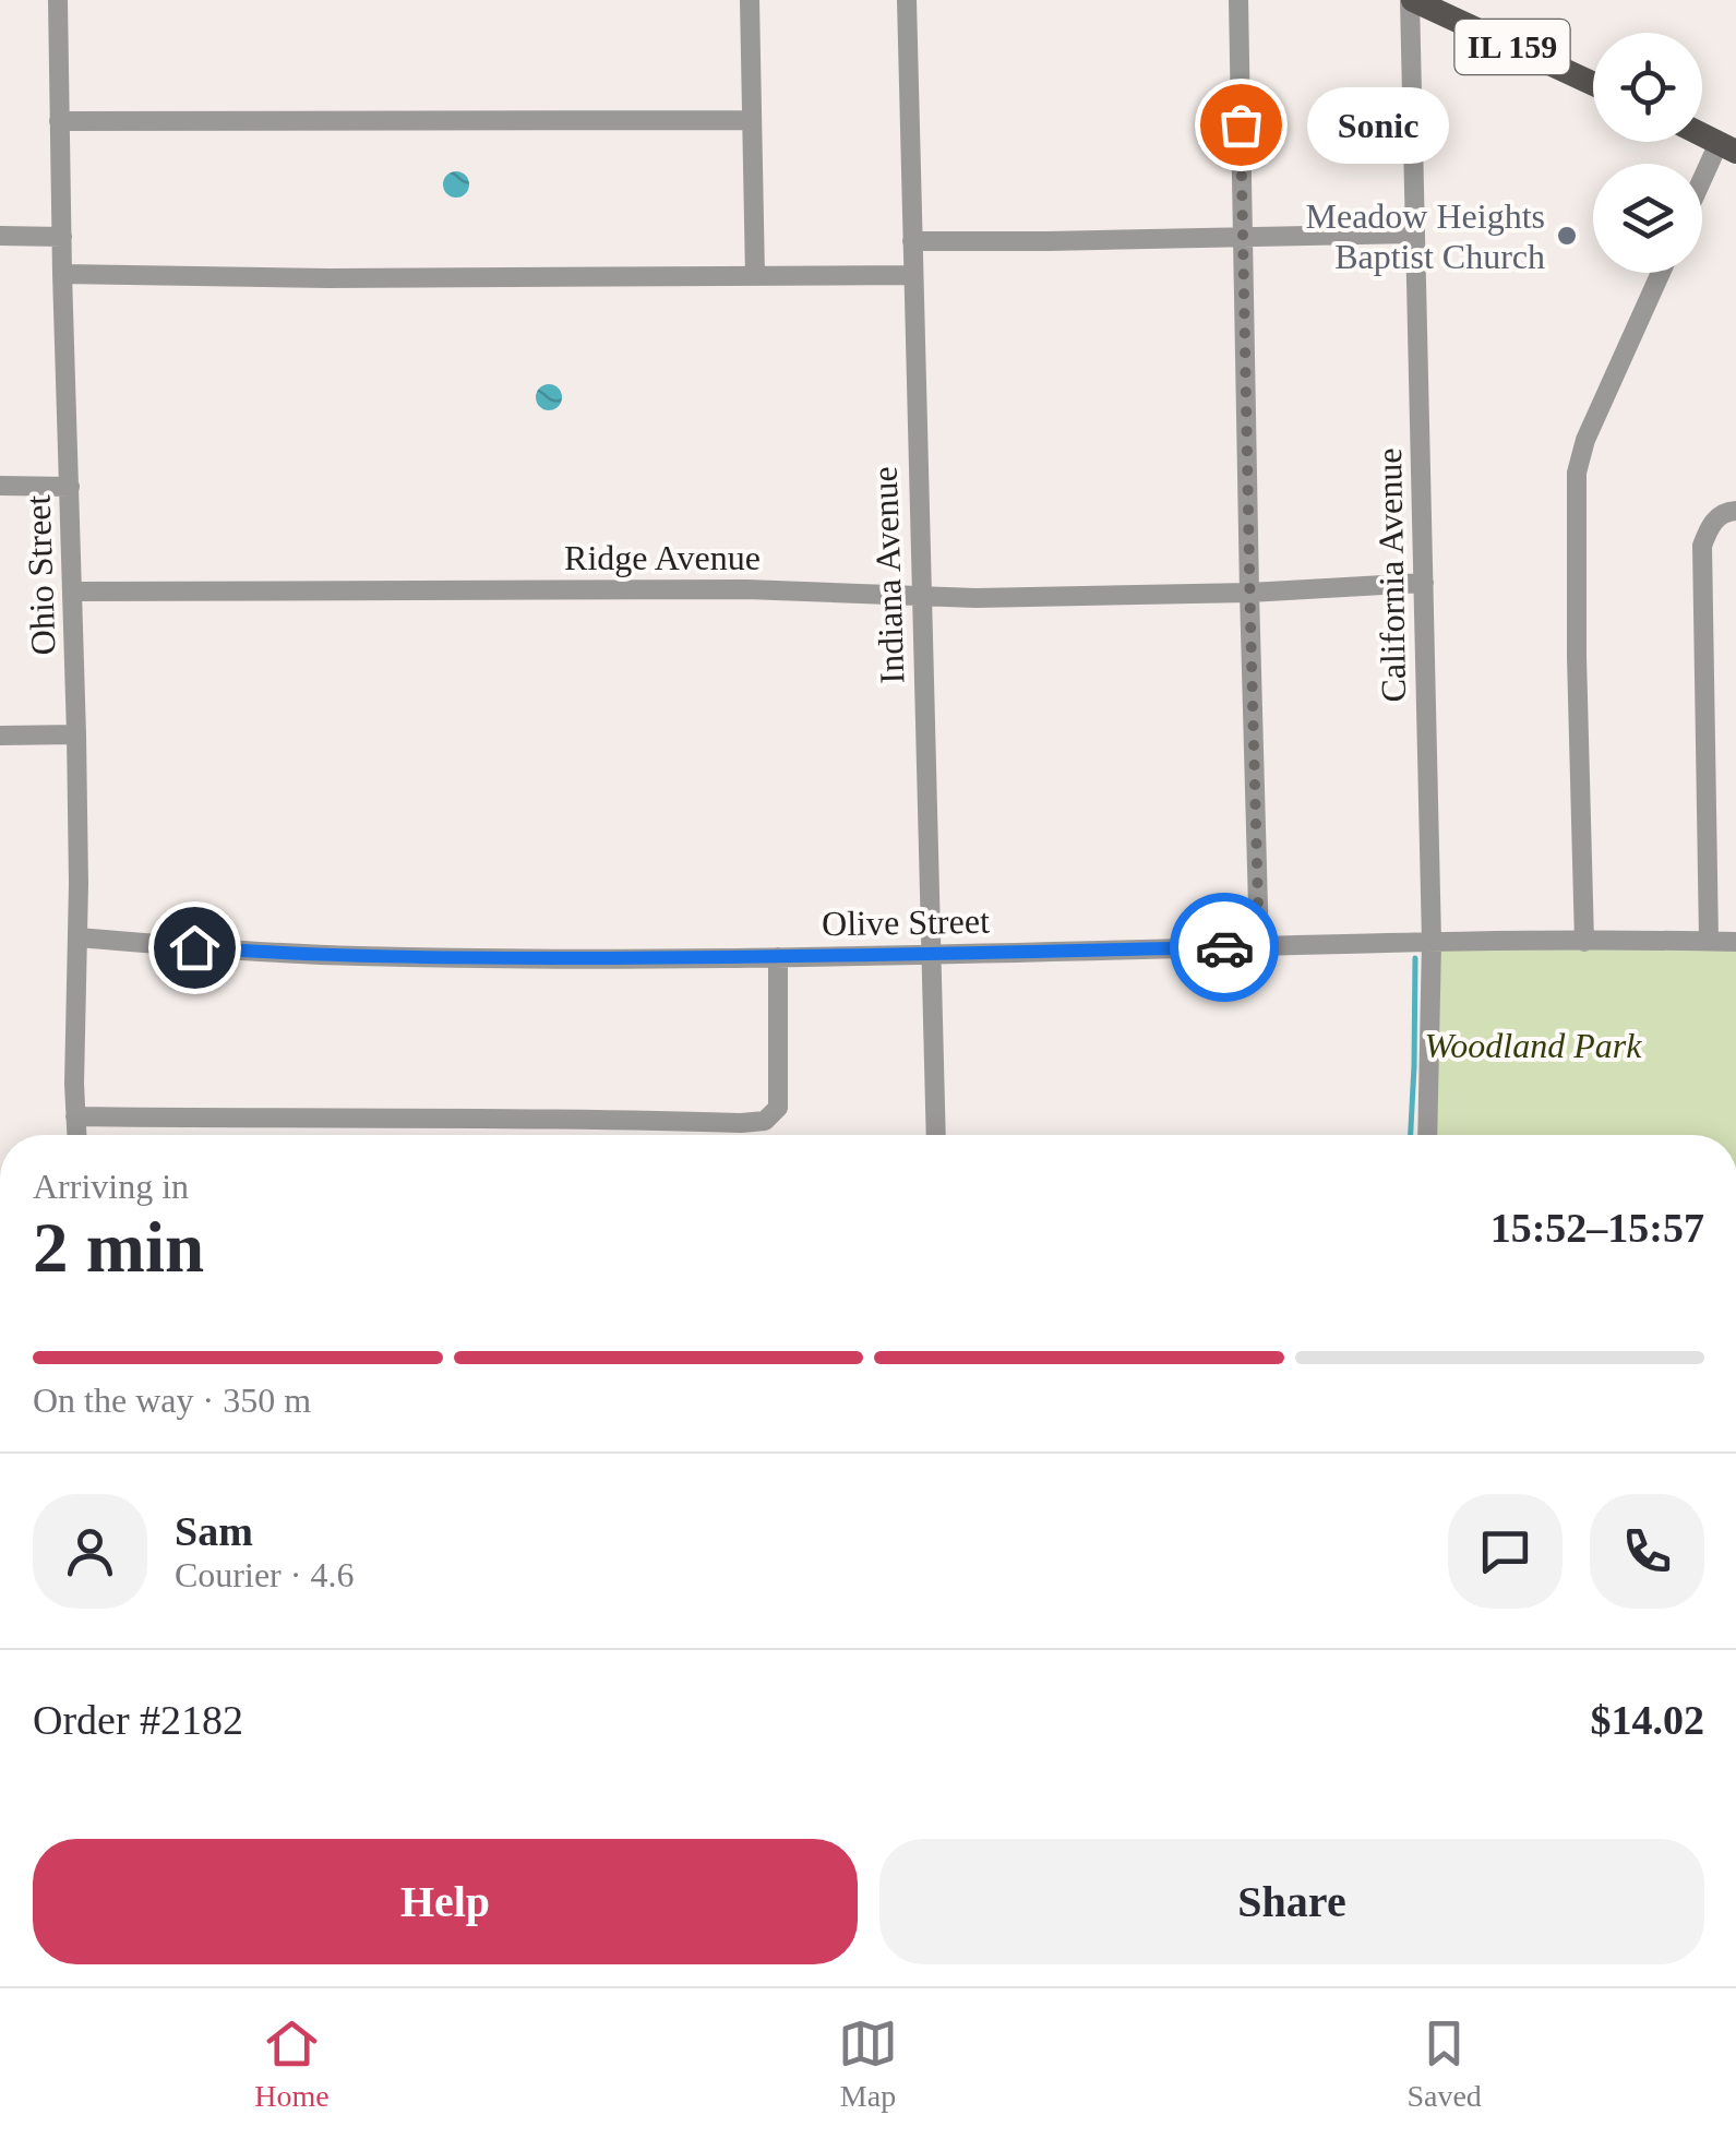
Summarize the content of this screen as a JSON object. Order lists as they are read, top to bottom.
{
  "streets": {
    "main road": ["IL 159"],
    "street": [
      "Ridge Avenue",
      "Ohio Street",
      "Indiana Avenue",
      "California Avenue",
      "Olive Street"
    ]
  },
  "crossings": [
    ["IL 159", "California Avenue"],
    ["Ridge Avenue", "Ohio Street"],
    ["Ridge Avenue", "Indiana Avenue"],
    ["Ridge Avenue", "California Avenue"],
    ["Ohio Street", "Olive Street"],
    ["Indiana Avenue", "Olive Street"],
    ["California Avenue", "Olive Street"]
  ],
  "parks": ["Woodland Park"],
  "places": ["Sonic", "Meadow Heights Baptist Church"],
  "page": {
    "bubble": "Sonic",
    "heading": ["2 min", "Arriving in", "15:52–15:57"],
    "panel": [
      "Sam",
      "Courier · 4.6",
      "Order #2182",
      "$14.02"
    ],
    "bar": "On the way · 350 m",
    "buttons": ["Help", "Share"],
    "tabs": ["Home", "Map", "Saved"]
  }
}
